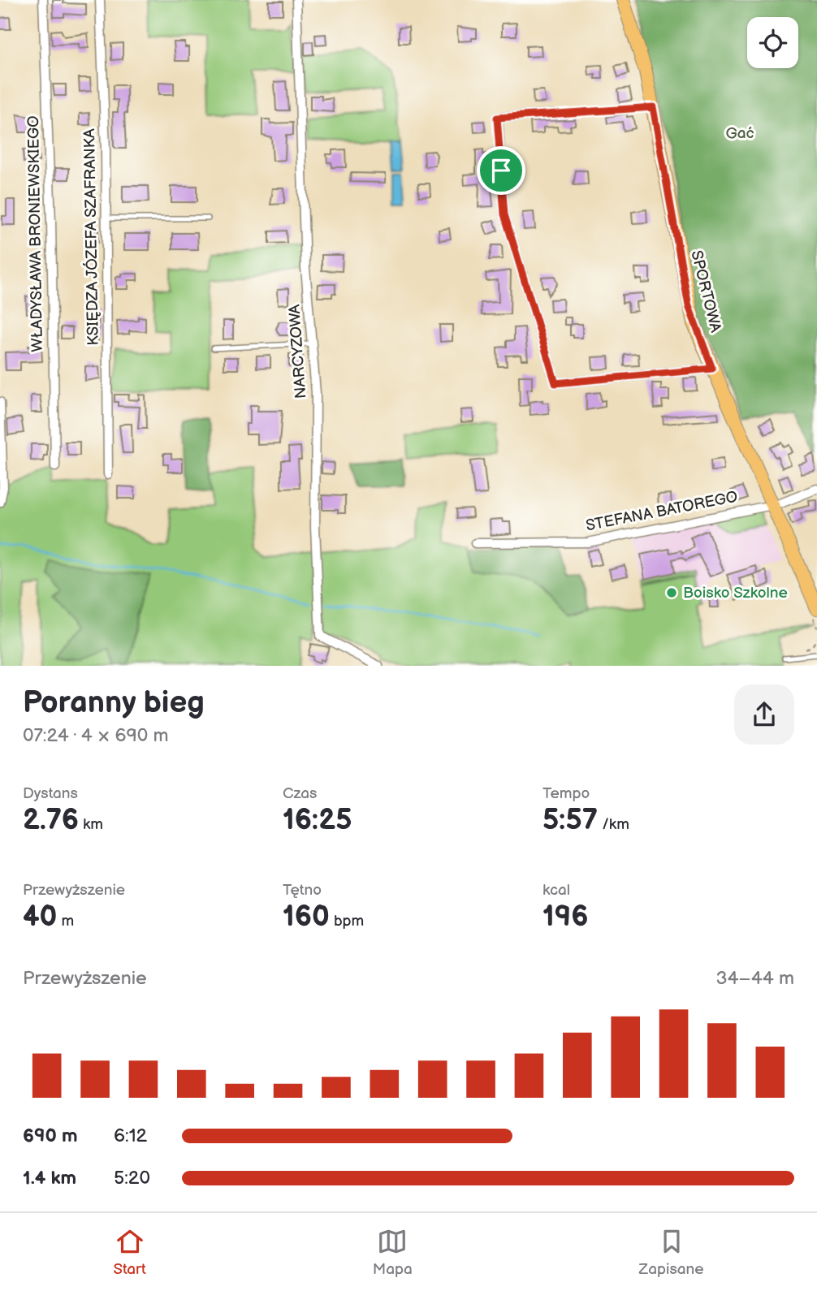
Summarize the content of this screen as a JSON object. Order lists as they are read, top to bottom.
{
  "streets": {
    "main road": ["SPORTOWA"],
    "street": [
      "WŁADYSŁAWA BRONIEWSKIEGO",
      "KSIĘDZA JÓZEFA SZAFRANKA",
      "NARCYZOWA",
      "STEFANA BATOREGO"
    ]
  },
  "crossings": [
    ["SPORTOWA", "STEFANA BATOREGO"]
  ],
  "parks": ["Gać"],
  "places": ["Boisko Szkolne"],
  "page": {
    "heading": ["Poranny bieg", "07:24 · 4 × 690 m"],
    "stats": [
      ["Dystans", "2.76 km"],
      ["Czas", "16:25"],
      ["Tempo", "5:57 /km"],
      ["Przewyższenie", "40 m"],
      ["Tętno", "160 bpm"],
      ["kcal", "196"]
    ],
    "chart": ["Przewyższenie", "34–44 m"],
    "list": [
      {
        "name": "690 m",
        "note": "6:12"
      },
      {
        "name": "1.4 km",
        "note": "5:20"
      }
    ],
    "tabs": ["Start", "Mapa", "Zapisane"]
  }
}
